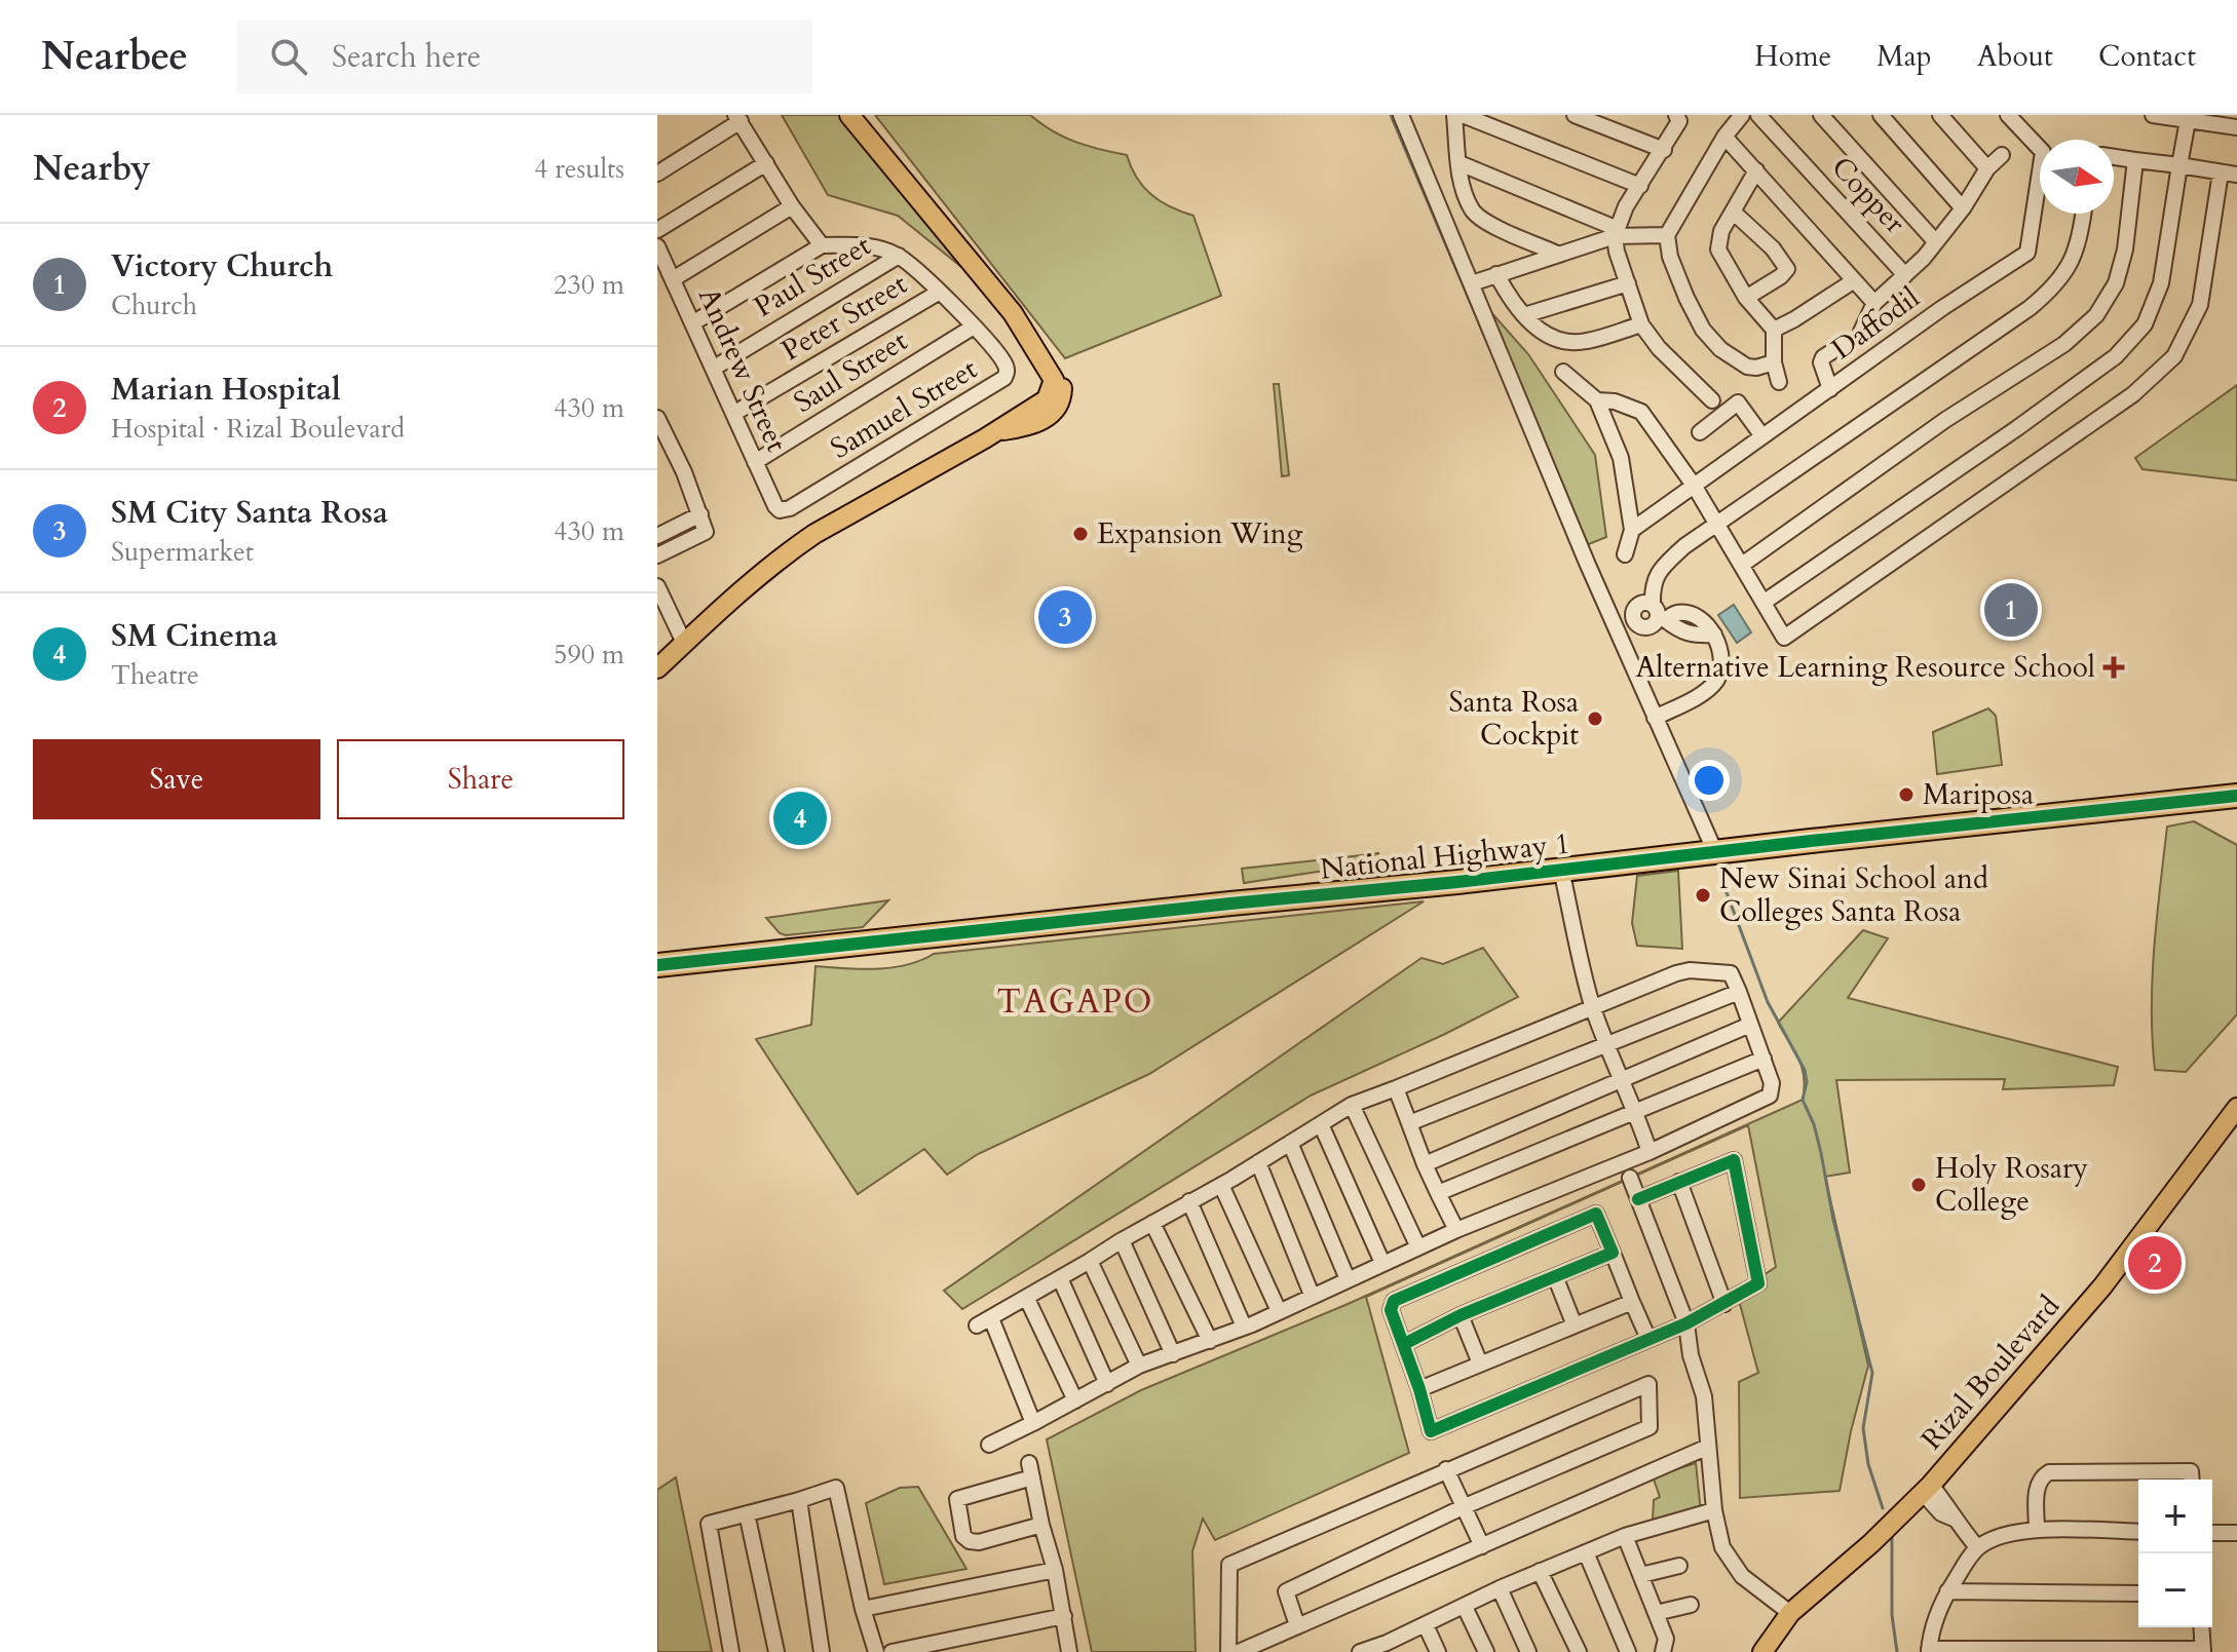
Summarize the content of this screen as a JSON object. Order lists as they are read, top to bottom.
{
  "streets": {
    "highway": ["National Highway 1"],
    "main road": ["Rizal Boulevard"],
    "street": [
      "Copper",
      "Paul Street",
      "Peter Street",
      "Daffodil",
      "Andrew Street",
      "Saul Street",
      "Samuel Street"
    ]
  },
  "crossings": [
    ["Paul Street", "Andrew Street"],
    ["Peter Street", "Andrew Street"],
    ["Andrew Street", "Saul Street"],
    ["Andrew Street", "Samuel Street"],
    ["Saul Street", "Samuel Street"]
  ],
  "districts": ["TAGAPO"],
  "places": {
    "other": [
      "Expansion Wing",
      "Santa Rosa Cockpit",
      "Mariposa",
      "New Sinai School and Colleges Santa Rosa",
      "Holy Rosary College"
    ],
    "health": ["Alternative Learning Resource School"]
  },
  "north": "right",
  "page": {
    "header": "Nearbee",
    "search": "Search here",
    "nav": [
      "Home",
      "Map",
      "About",
      "Contact"
    ],
    "heading": ["Nearby", "4 results"],
    "list": [
      {
        "mark": "1",
        "name": "Victory Church",
        "note": "Church",
        "value": "230 m"
      },
      {
        "mark": "2",
        "name": "Marian Hospital",
        "note": "Hospital · Rizal Boulevard",
        "value": "430 m"
      },
      {
        "mark": "3",
        "name": "SM City Santa Rosa",
        "note": "Supermarket",
        "value": "430 m"
      },
      {
        "mark": "4",
        "name": "SM Cinema",
        "note": "Theatre",
        "value": "590 m"
      }
    ],
    "pins": [
      "1",
      "3",
      "4",
      "2"
    ],
    "buttons": ["Save", "Share"],
    "map_buttons": ["+", "−"]
  }
}
